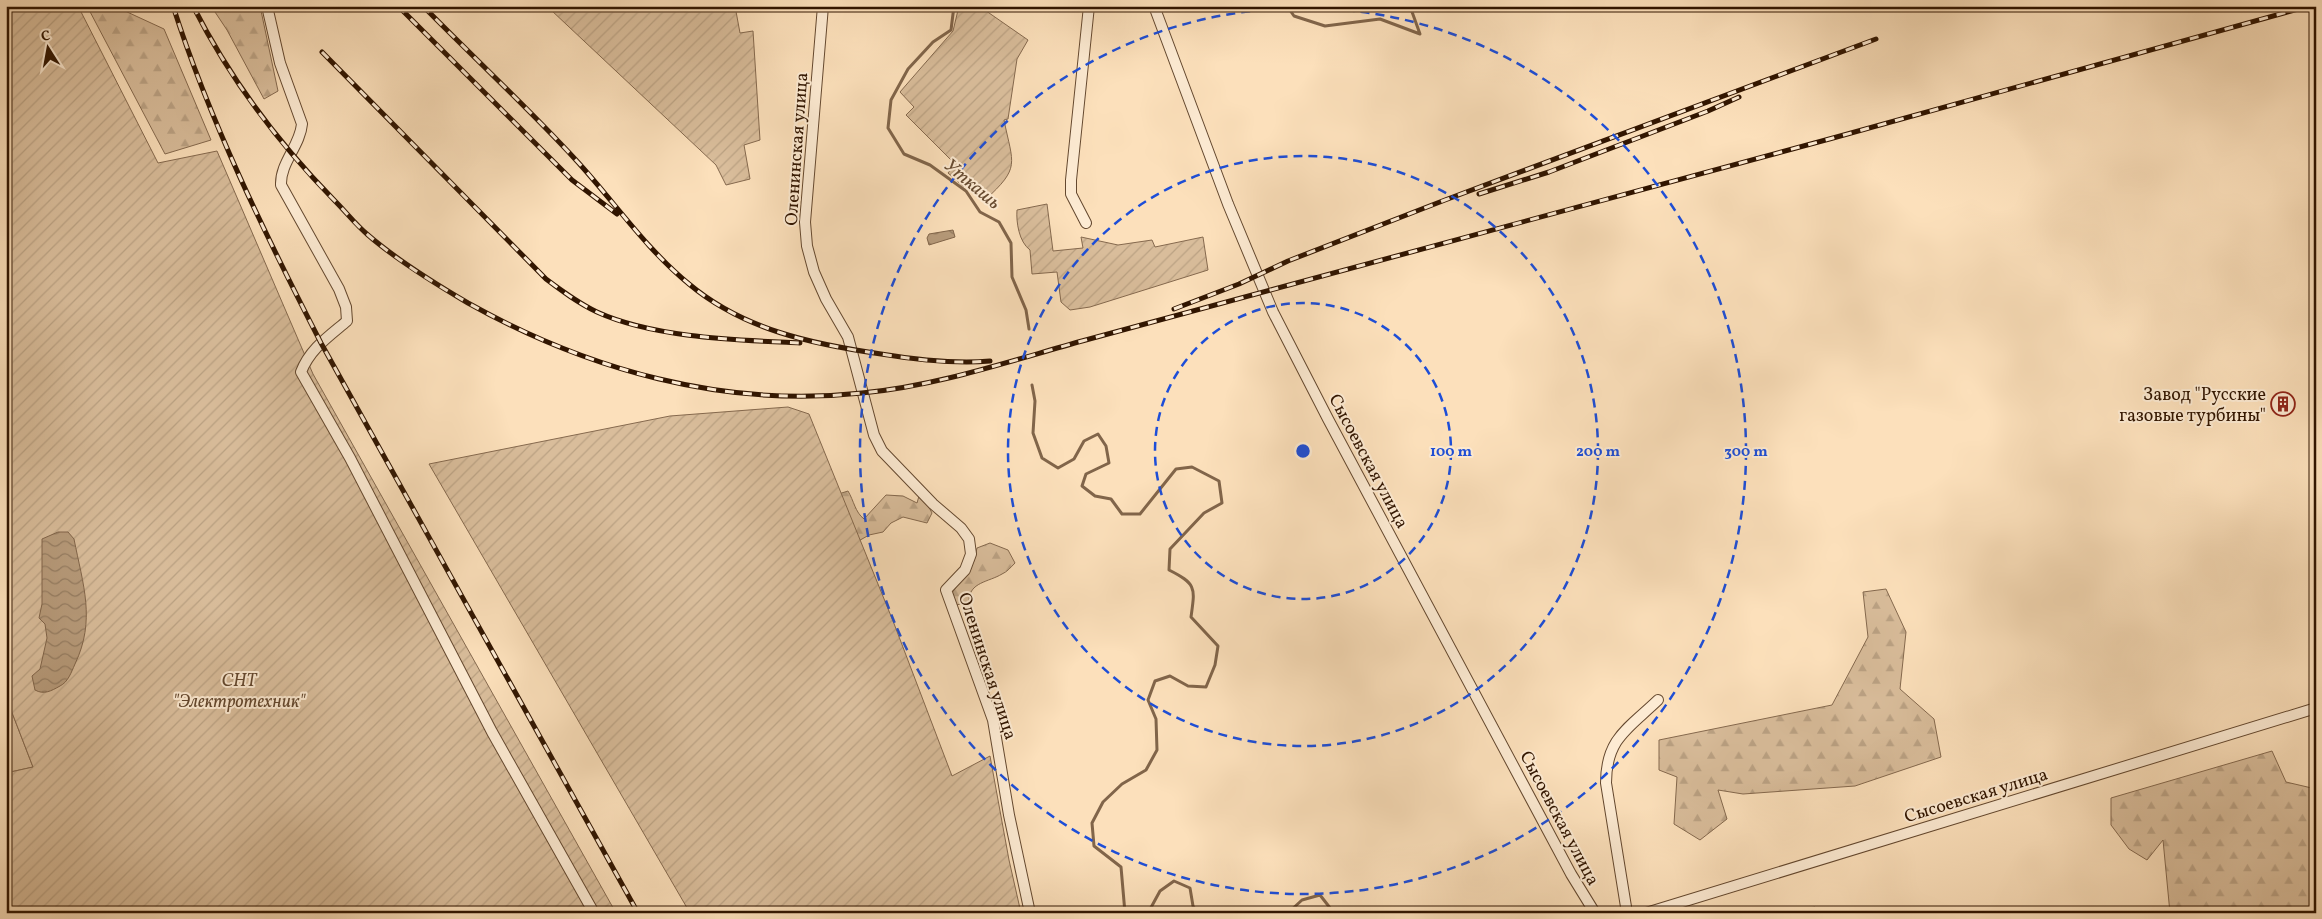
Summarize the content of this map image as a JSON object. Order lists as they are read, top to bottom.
{
  "streets": {
    "street": ["Оленинская улица", "Сысоевская улица"]
  },
  "water": ["Уткашь"],
  "parks": ["СНТ \"Электротехник\""],
  "places": {
    "building": ["Завод \"Русские газовые турбины\""]
  },
  "north": "top",
  "rings": ["100 m", "200 m", "300 m"]
}
